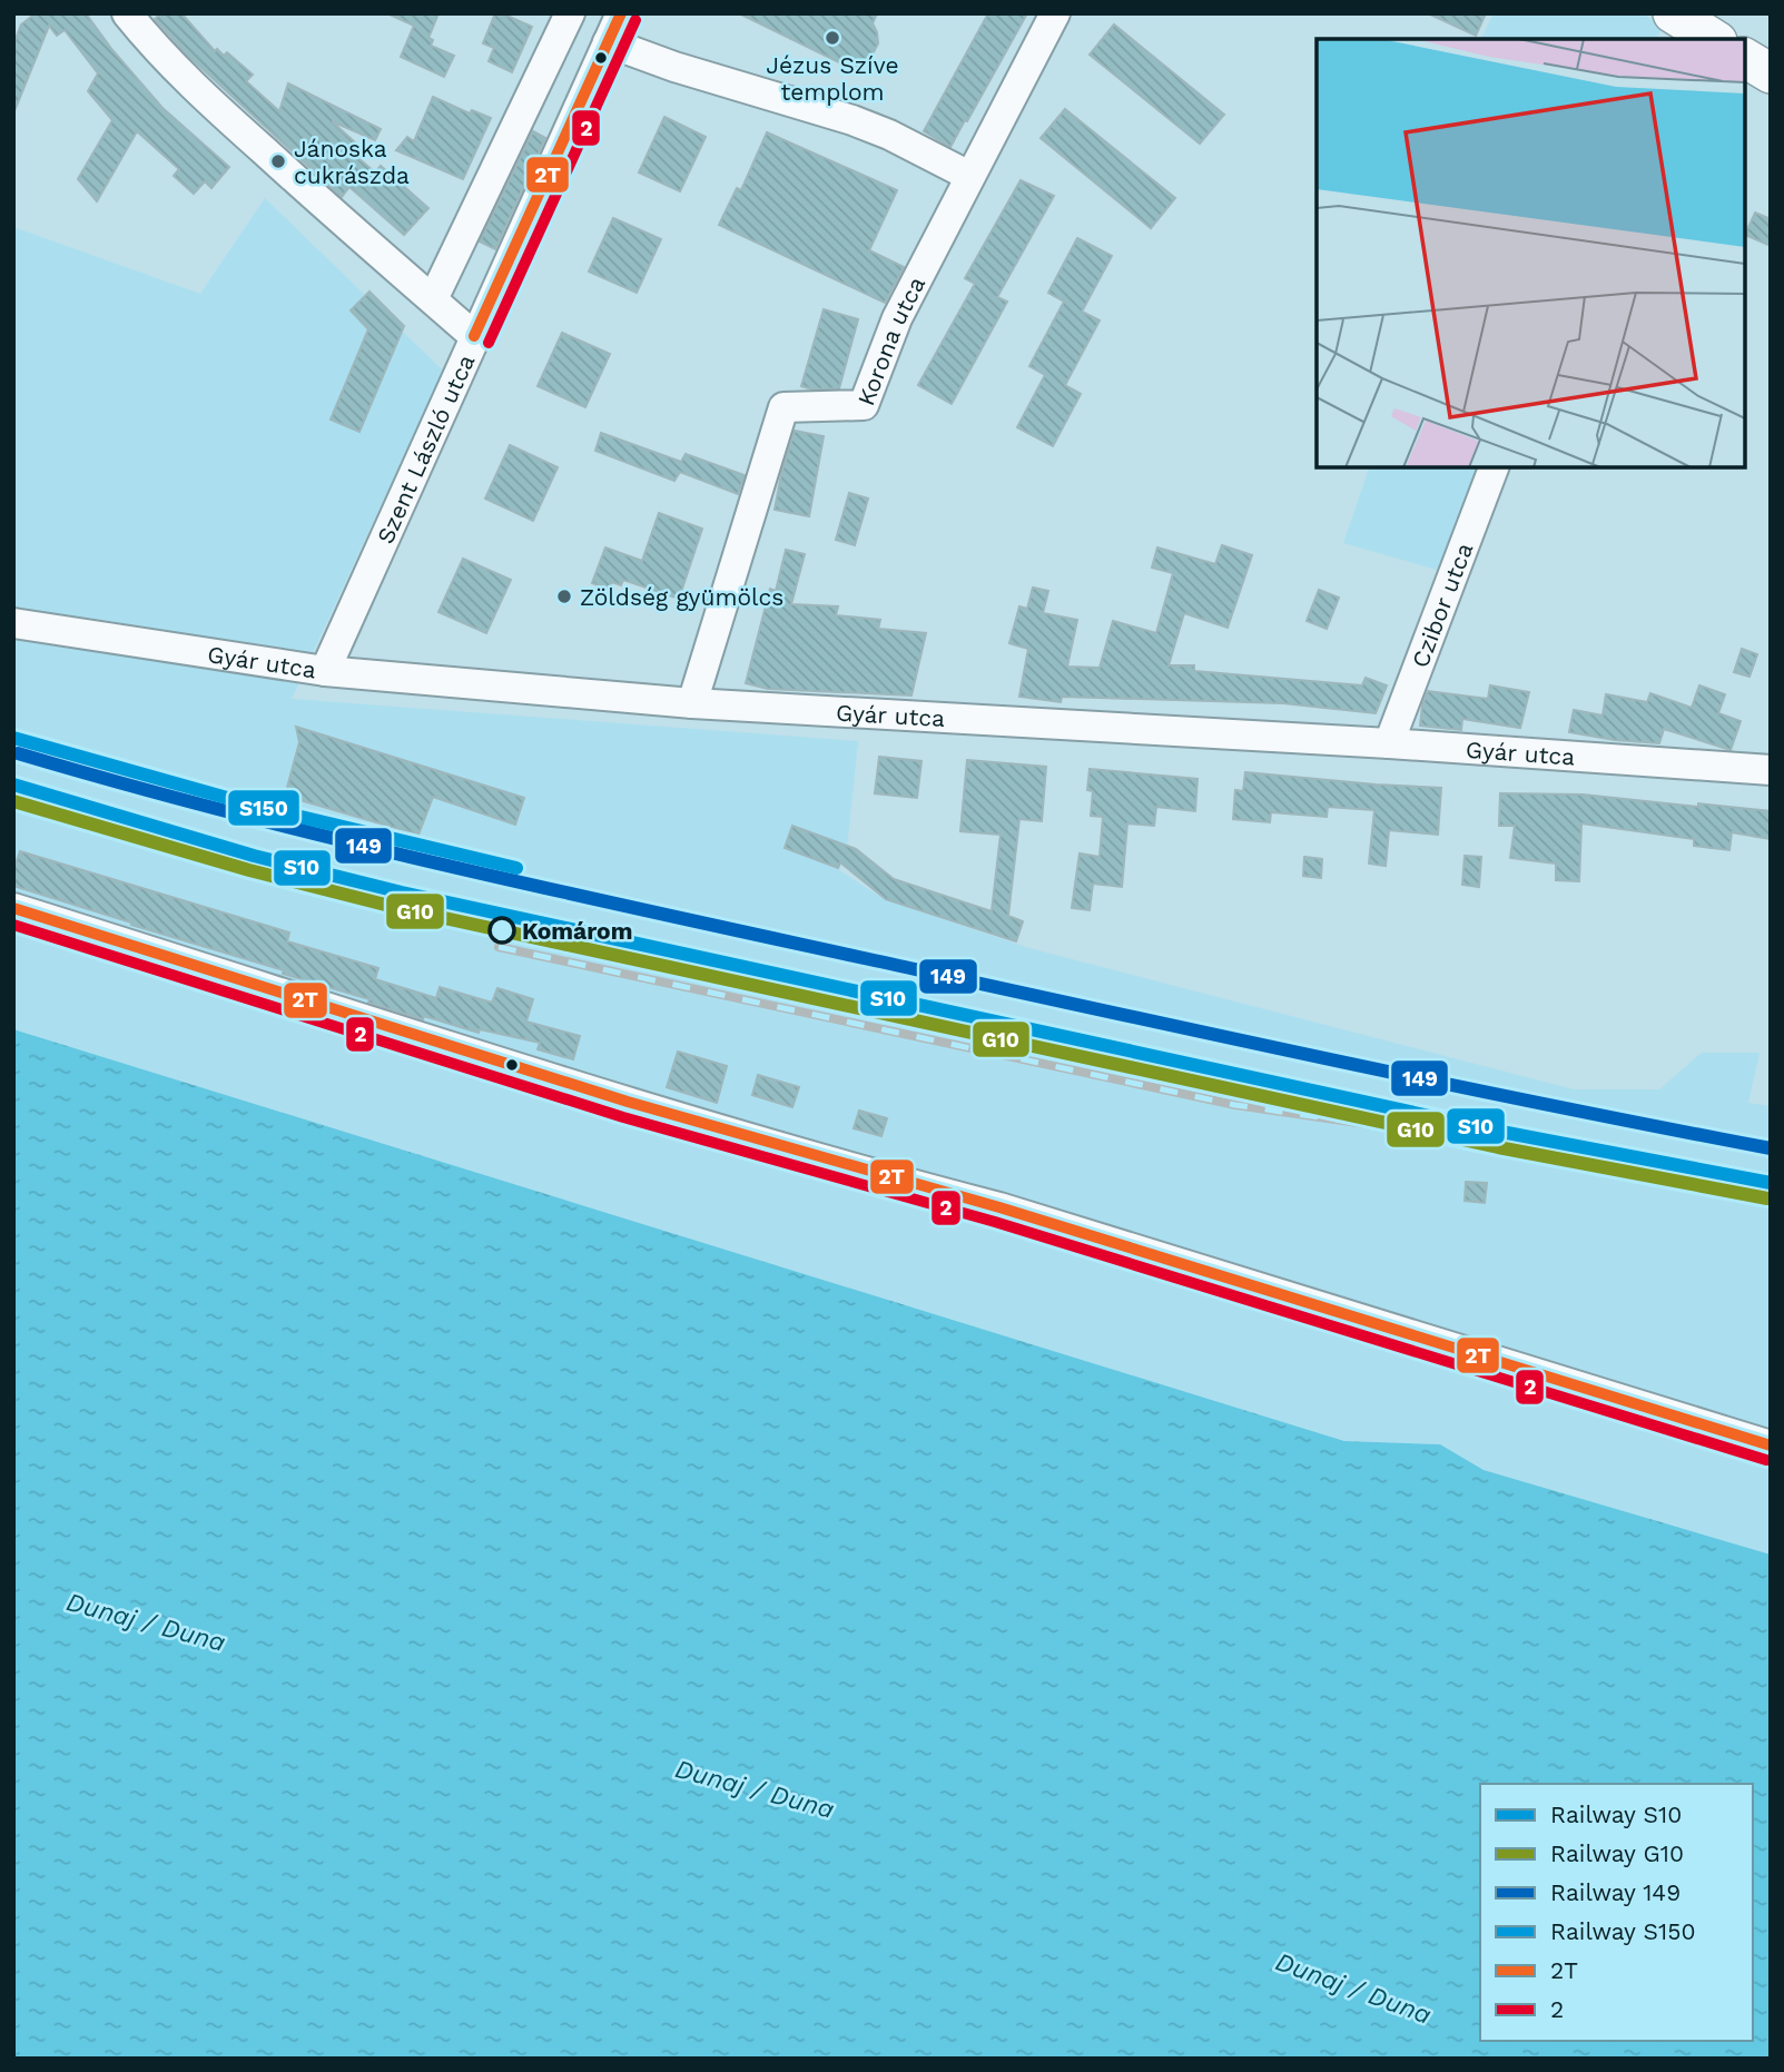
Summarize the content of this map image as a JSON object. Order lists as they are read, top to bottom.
{
  "streets": {
    "street": [
      "Korona utca",
      "Szent László utca",
      "Czibor utca",
      "Gyár utca"
    ]
  },
  "crossings": [
    ["Korona utca", "Gyár utca"],
    ["Szent László utca", "Gyár utca"],
    ["Czibor utca", "Gyár utca"]
  ],
  "water": ["Dunaj / Duna"],
  "places": [
    "Jézus Szíve templom",
    "Jánoska cukrászda",
    "Zöldség gyümölcs",
    "Komárom"
  ],
  "lines": [
    "transit line 2T",
    "transit line 2",
    "rail line S150",
    "rail line 149",
    "rail line S10",
    "rail line G10"
  ],
  "legend": [
    "Railway S10",
    "Railway G10",
    "Railway 149",
    "Railway S150",
    "2T",
    "2"
  ]
}
